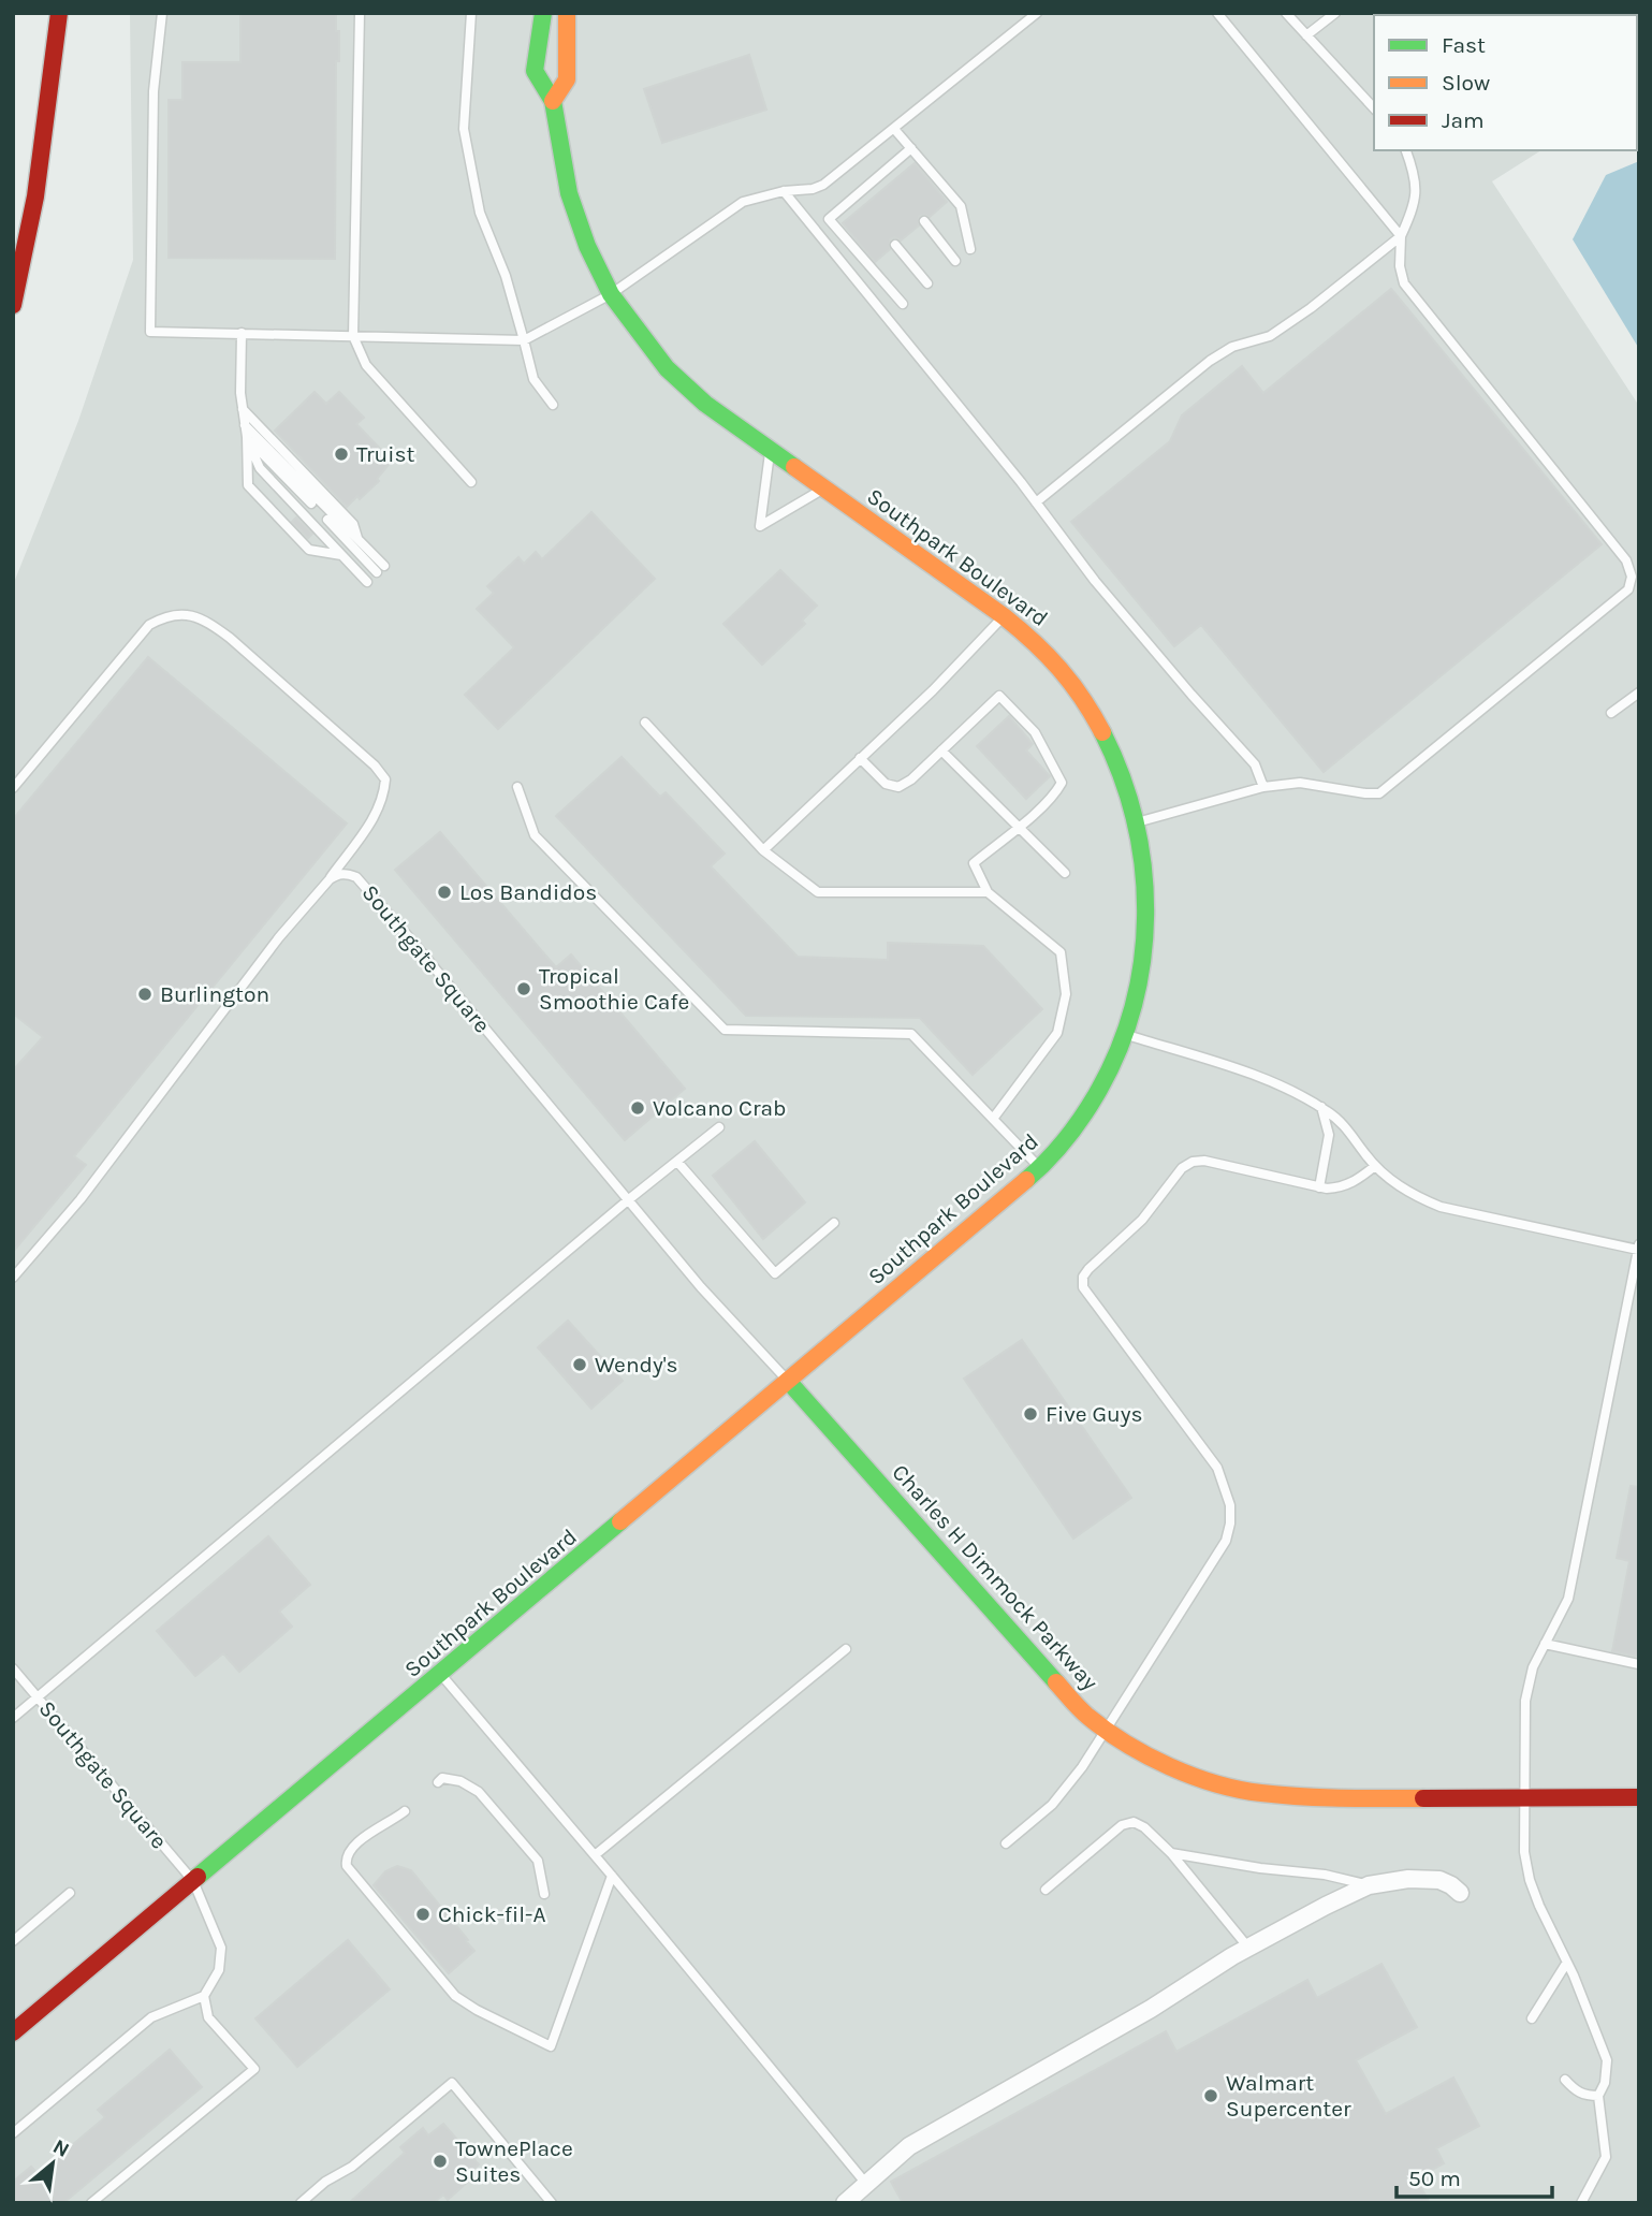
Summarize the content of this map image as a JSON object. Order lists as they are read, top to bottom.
{
  "streets": {
    "main road": ["Southpark Boulevard", "Charles H Dimmock Parkway"],
    "lane": ["Southgate Square"]
  },
  "crossings": [
    ["Southpark Boulevard", "Southgate Square"],
    ["Southpark Boulevard", "Charles H Dimmock Parkway"],
    ["Southgate Square", "Charles H Dimmock Parkway"]
  ],
  "places": [
    "Truist",
    "Los Bandidos",
    "Tropical Smoothie Cafe",
    "Burlington",
    "Volcano Crab",
    "Wendy's",
    "Five Guys",
    "Chick-fil-A",
    "Walmart Supercenter",
    "TownePlace Suites"
  ],
  "legend": ["Fast", "Slow", "Jam"],
  "scale_bar": "50 m",
  "north": "top right"
}
